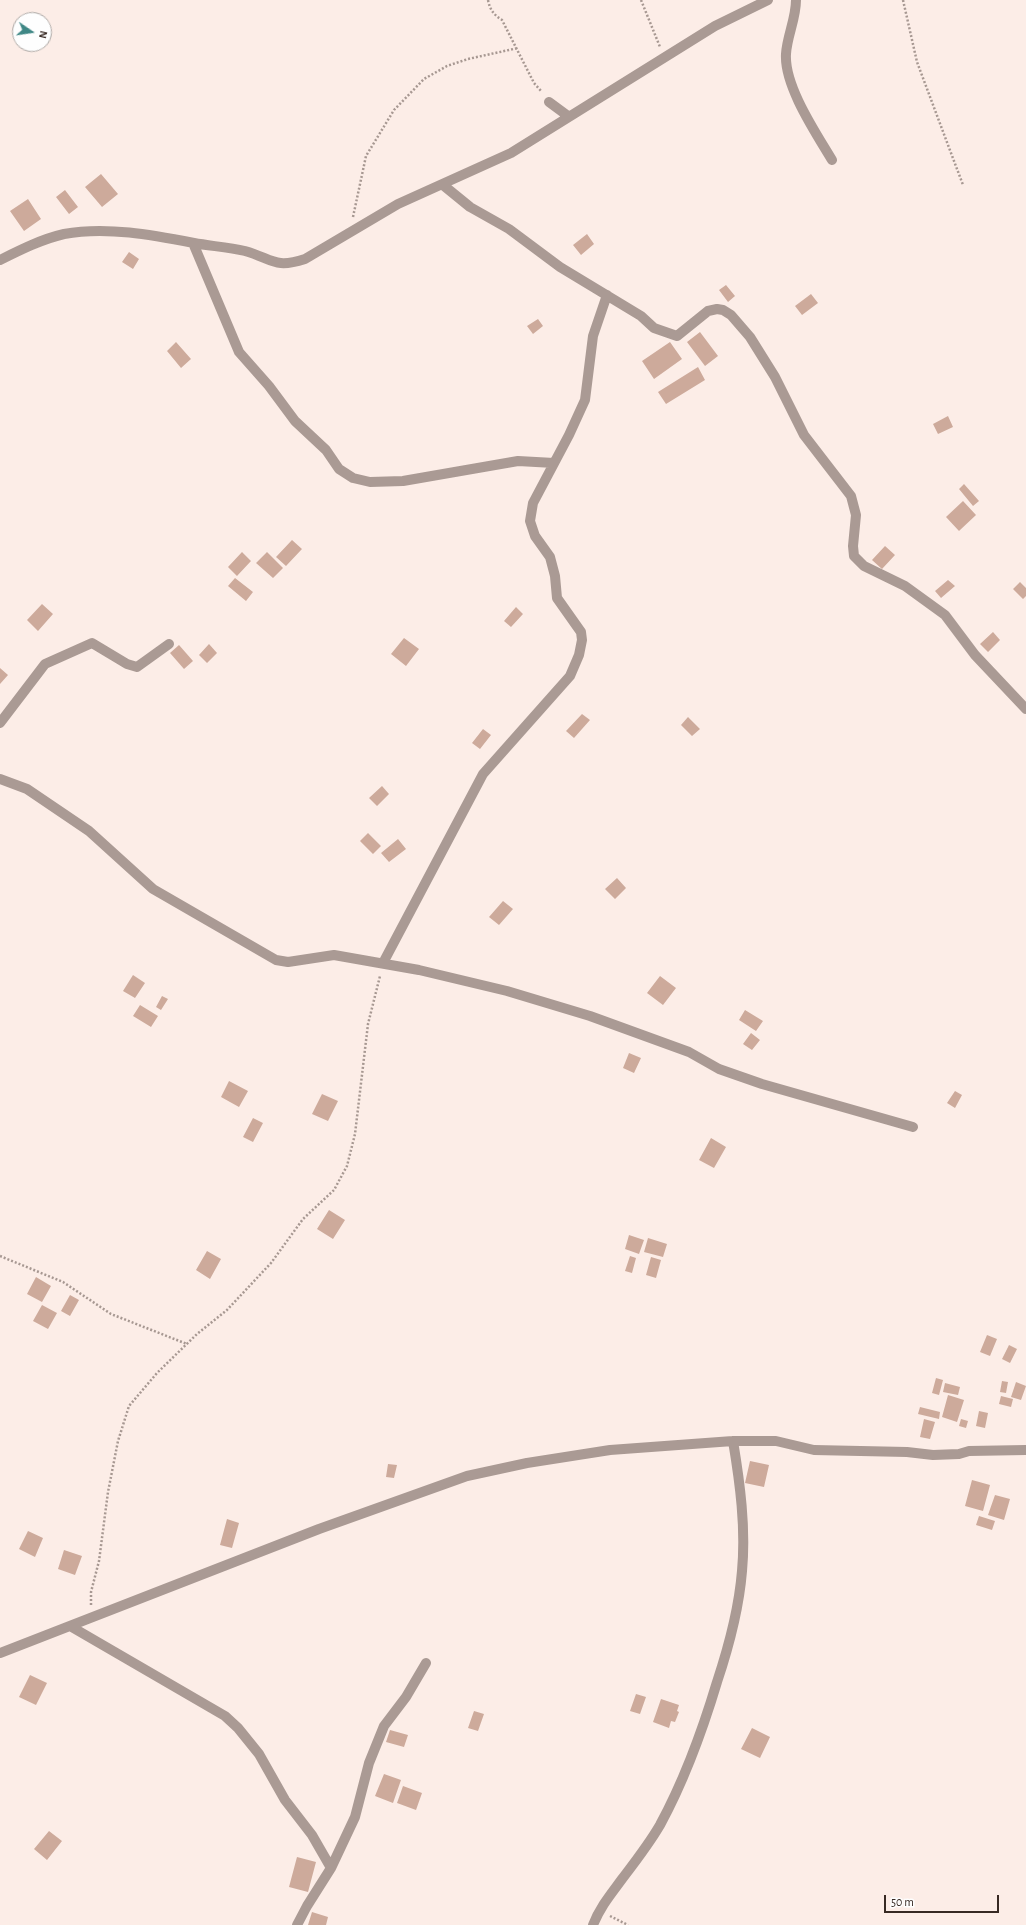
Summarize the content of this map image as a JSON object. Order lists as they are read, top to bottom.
{
  "scale_bar": "50 m",
  "north": "right"
}
